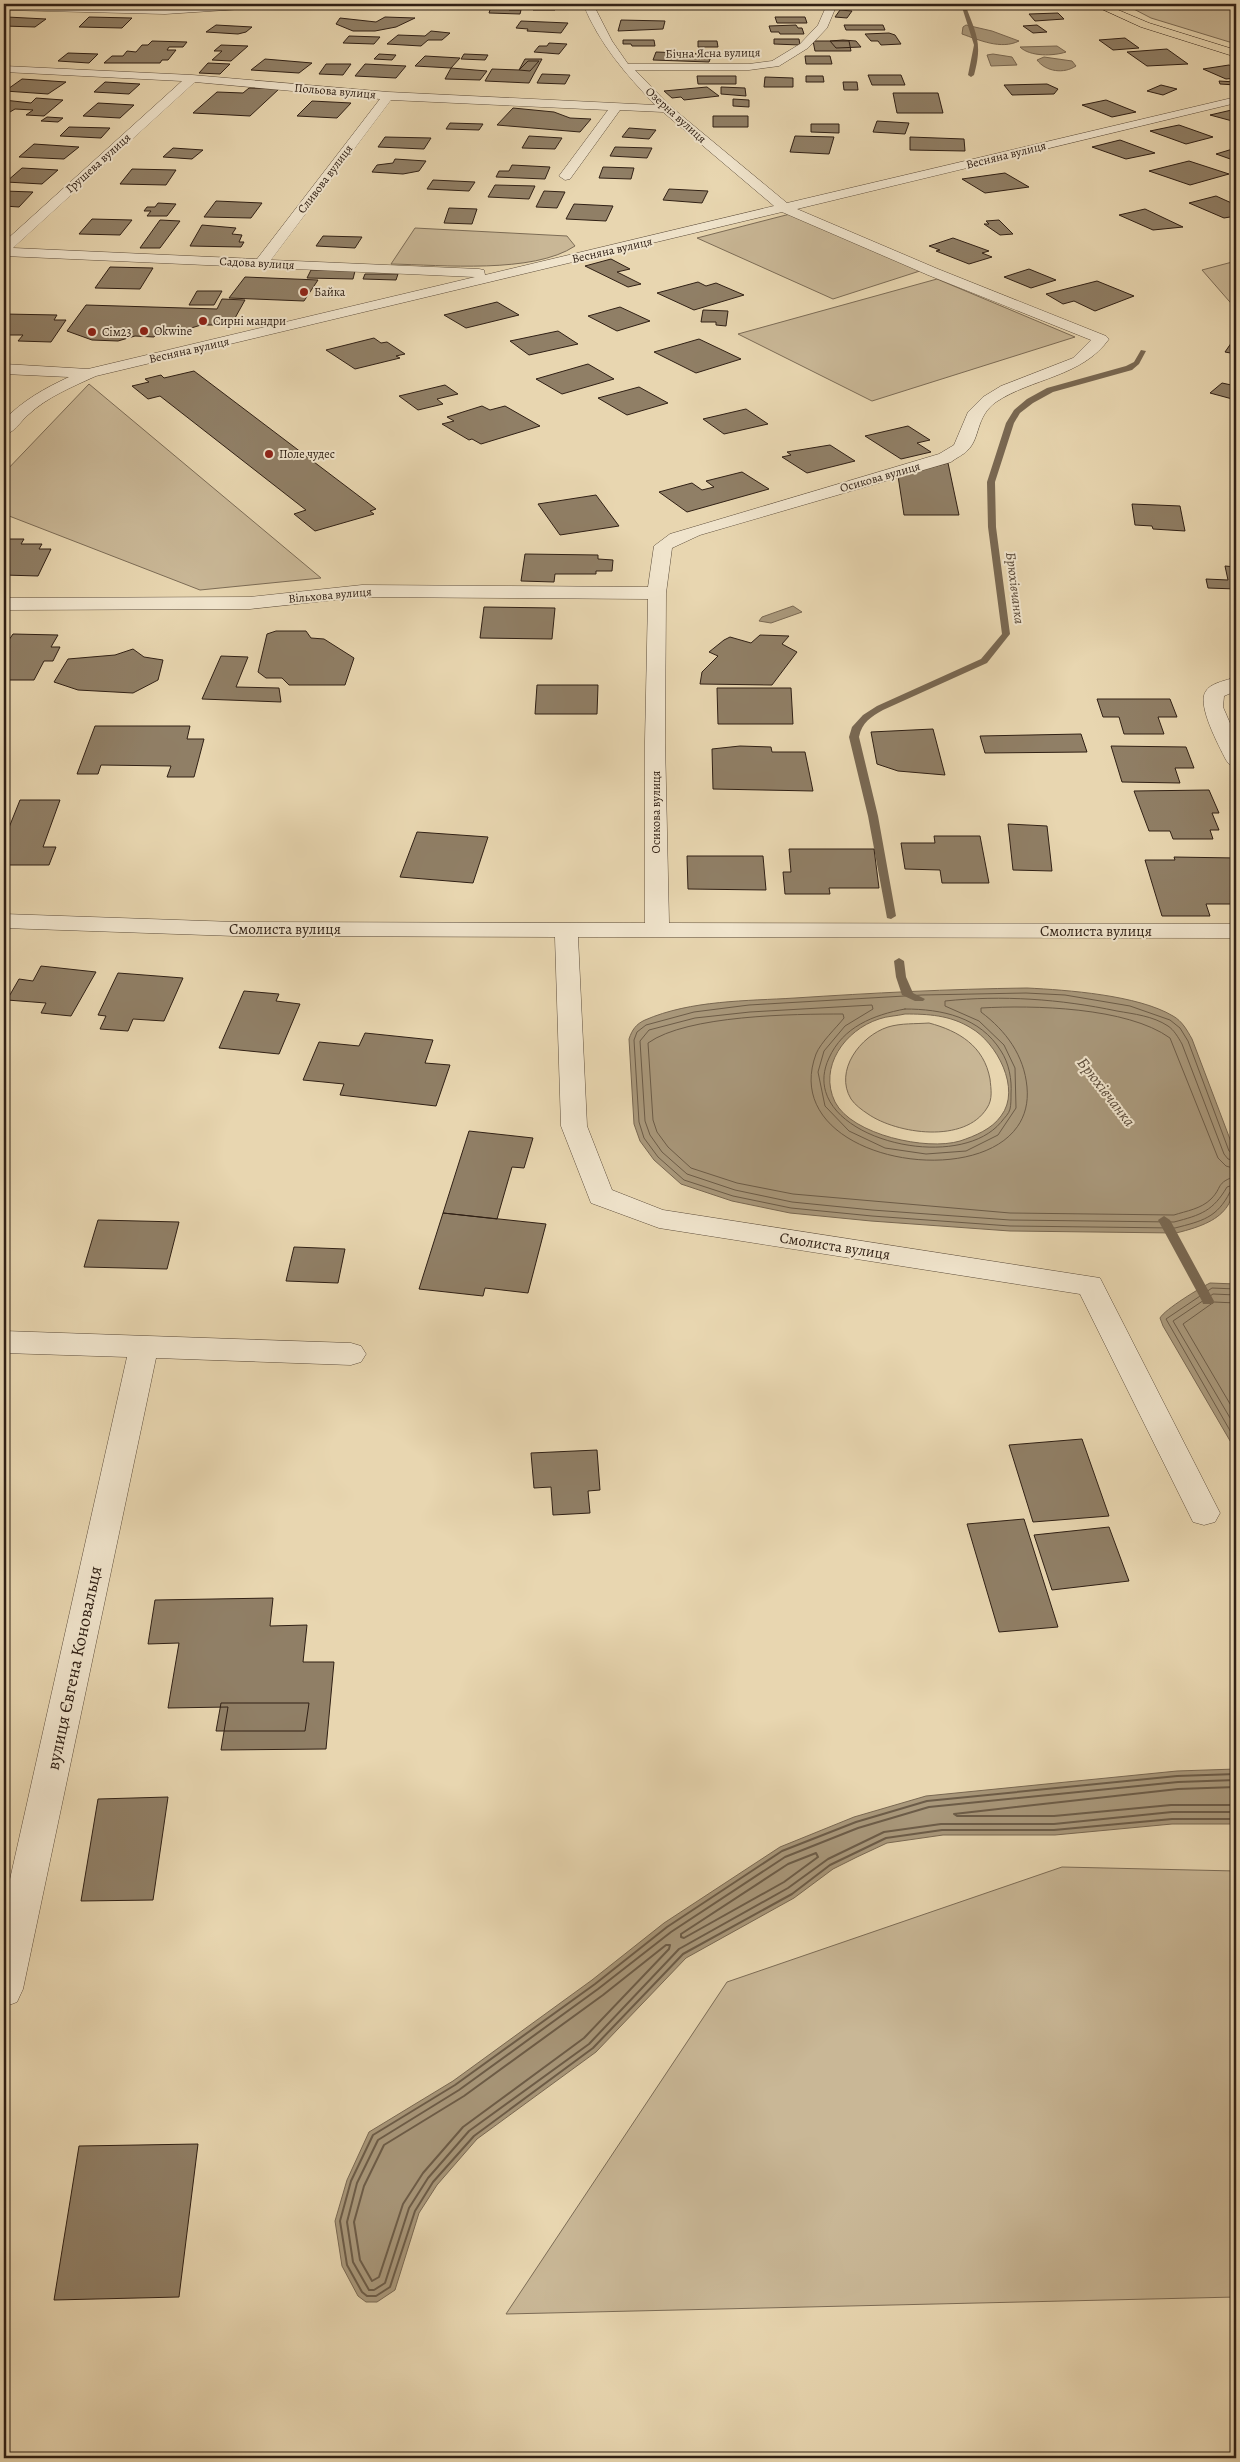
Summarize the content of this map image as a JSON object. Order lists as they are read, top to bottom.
{
  "streets": {
    "street": [
      "Бічна Ясна вулиця",
      "Польова вулиця",
      "Озерна вулиця",
      "Весняна вулиця",
      "Грушева вулиця",
      "Сливова вулиця",
      "Садова вулиця",
      "Осикова вулиця",
      "Вільхова вулиця",
      "Смолиста вулиця",
      "вулиця Євгена Коновальця"
    ]
  },
  "crossings": [
    ["Бічна Ясна вулиця", "Озерна вулиця"],
    ["Польова вулиця", "Озерна вулиця"],
    ["Польова вулиця", "Грушева вулиця"],
    ["Польова вулиця", "Сливова вулиця"],
    ["Озерна вулиця", "Весняна вулиця"],
    ["Озерна вулиця", "Осикова вулиця"],
    ["Весняна вулиця", "Садова вулиця"],
    ["Весняна вулиця", "Осикова вулиця"],
    ["Грушева вулиця", "Садова вулиця"],
    ["Сливова вулиця", "Садова вулиця"],
    ["Осикова вулиця", "Вільхова вулиця"],
    ["Осикова вулиця", "Смолиста вулиця"]
  ],
  "water": ["Брюхівчанка"],
  "places": [
    "Байка",
    "Сирні мандри",
    "Okwine",
    "Сім23",
    "Поле чудес"
  ]
}
